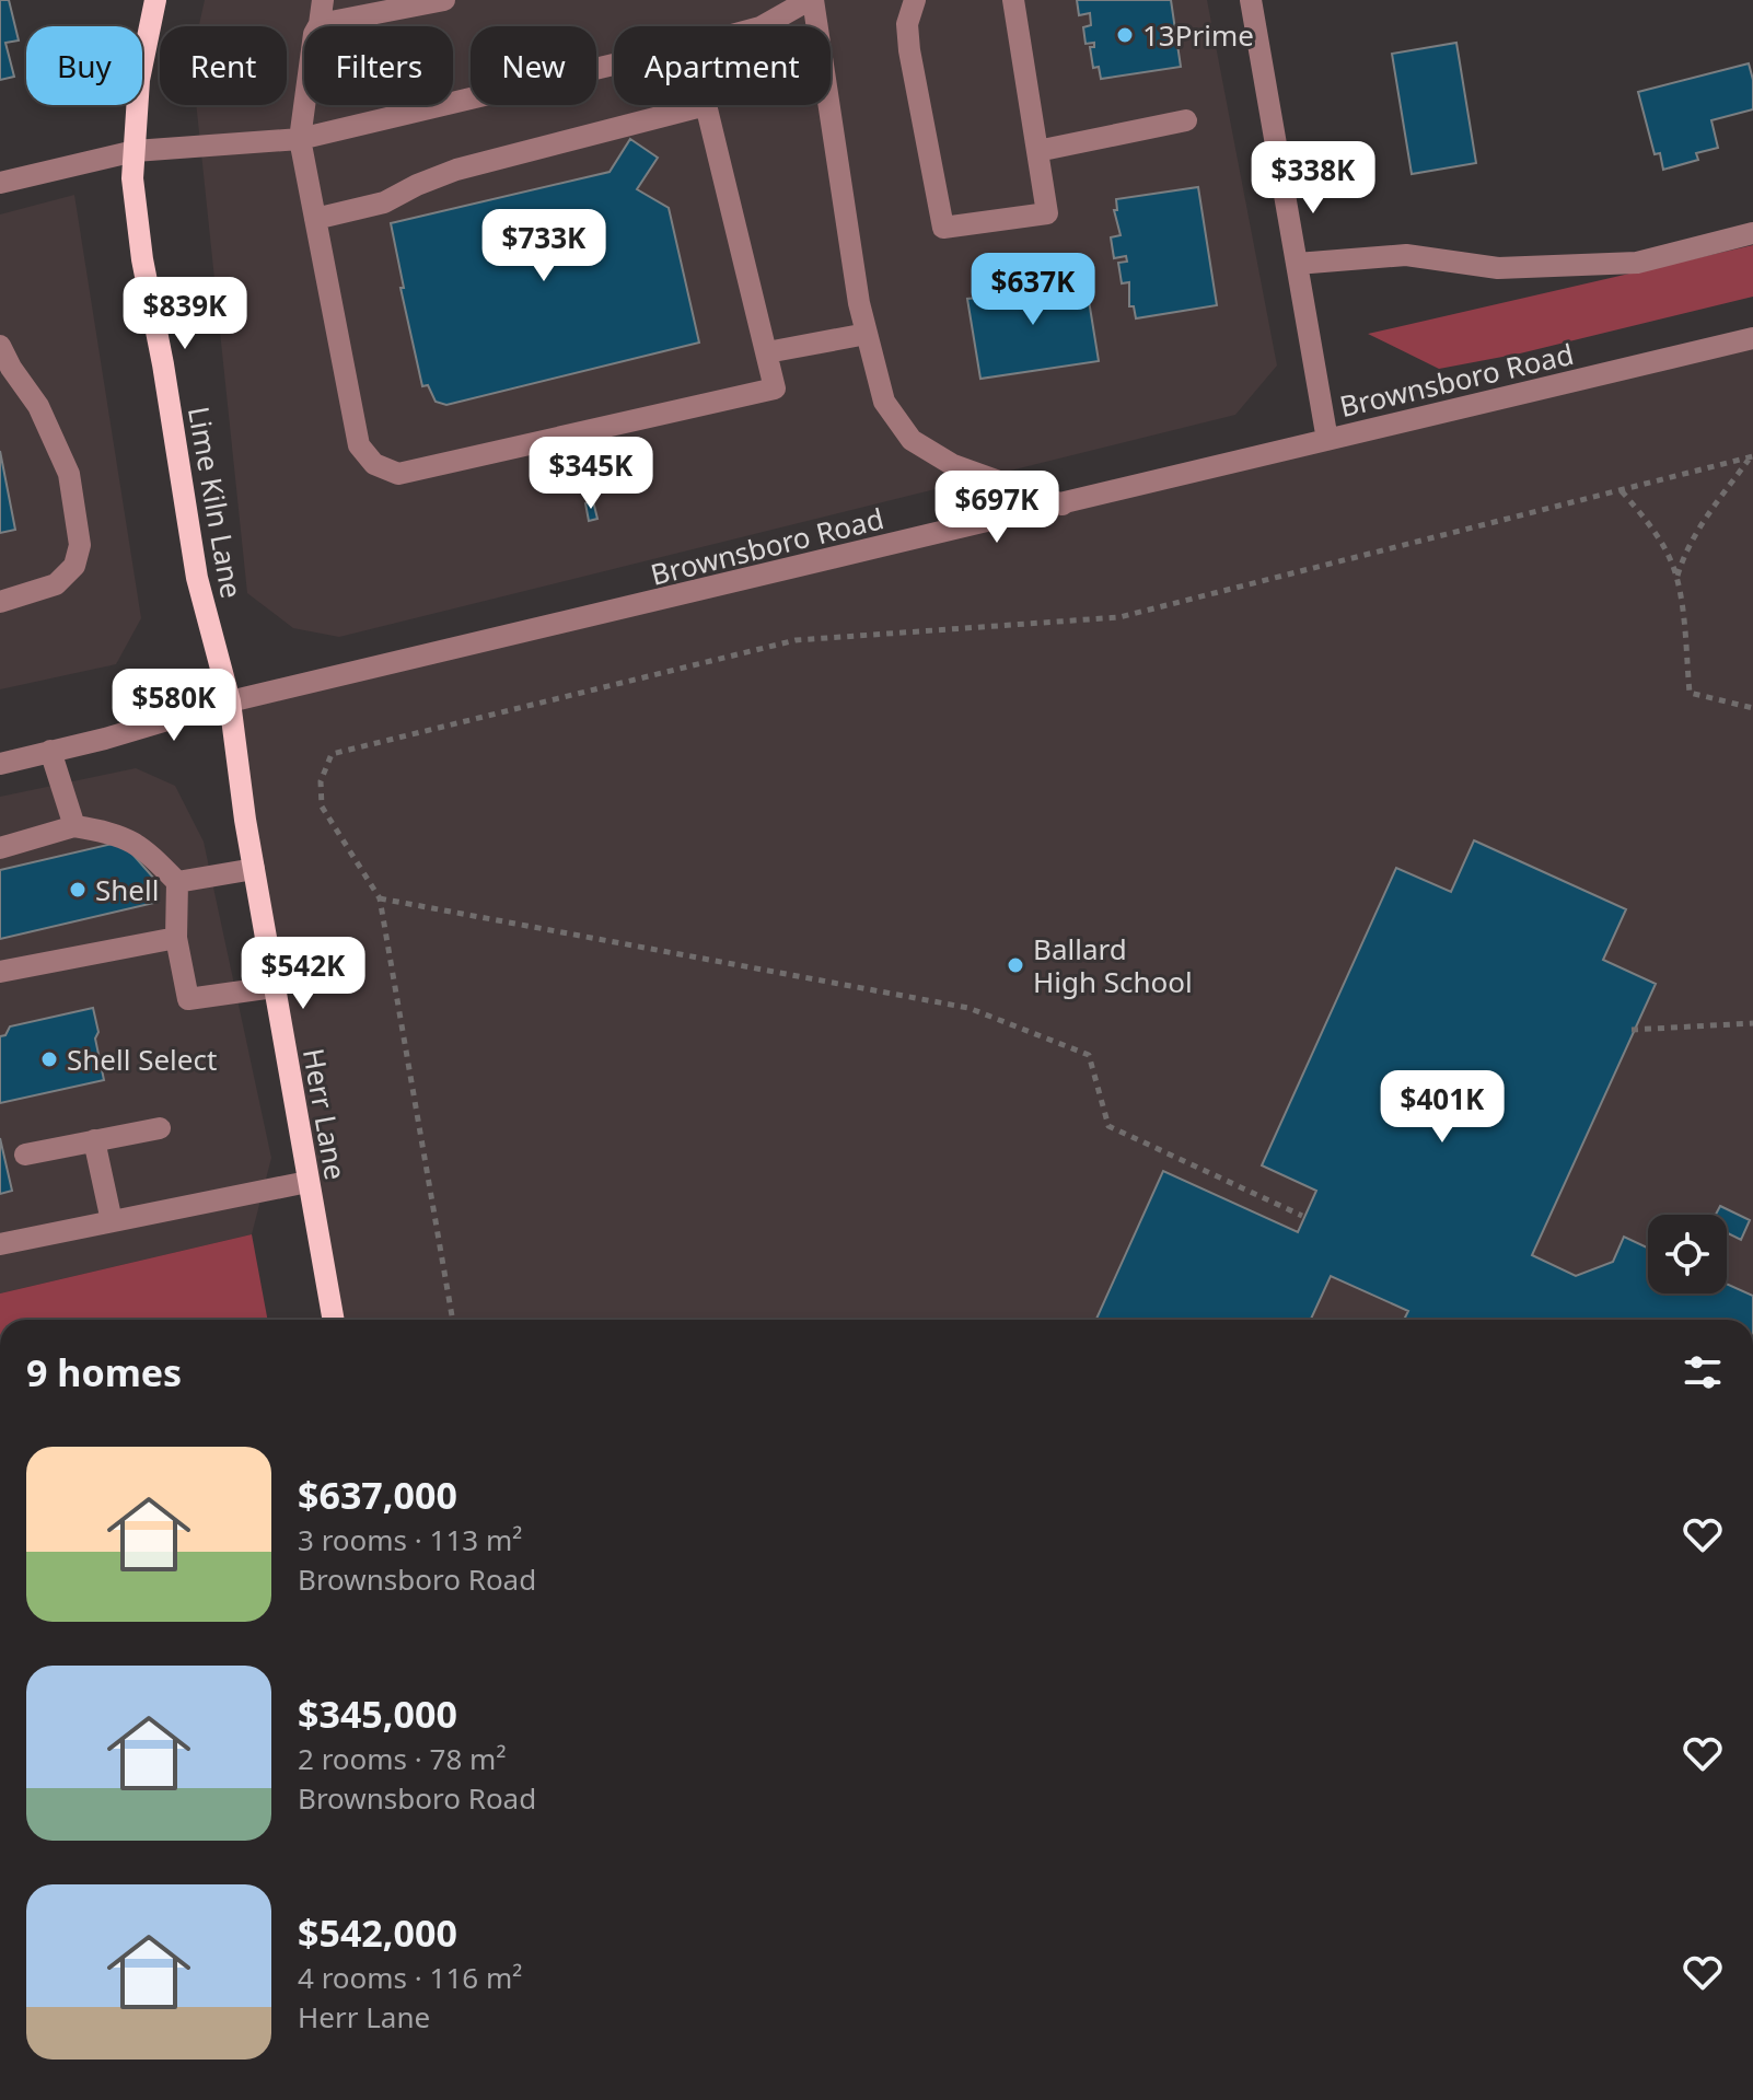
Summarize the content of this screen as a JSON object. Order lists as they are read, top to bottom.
{
  "streets": {
    "main road": ["Lime Kiln Lane", "Herr Lane"],
    "street": ["Brownsboro Road"]
  },
  "crossings": [
    ["Brownsboro Road", "Lime Kiln Lane"],
    ["Brownsboro Road", "Herr Lane"],
    ["Lime Kiln Lane", "Herr Lane"]
  ],
  "places": [
    "13Prime",
    "Shell",
    "Ballard High School",
    "Shell Select"
  ],
  "page": {
    "chip": [
      "Buy",
      "Rent",
      "Filters",
      "New",
      "Apartment"
    ],
    "price": [
      "$338K",
      "$733K",
      "$637K",
      "$839K",
      "$345K",
      "$697K",
      "$580K",
      "$542K",
      "$401K"
    ],
    "heading": "9 homes",
    "list": [
      {
        "name": "$637,000",
        "note": "3 rooms · 113 m² · Brownsboro Road"
      },
      {
        "name": "$345,000",
        "note": "2 rooms · 78 m² · Brownsboro Road"
      },
      {
        "name": "$542,000",
        "note": "4 rooms · 116 m² · Herr Lane"
      }
    ]
  }
}
